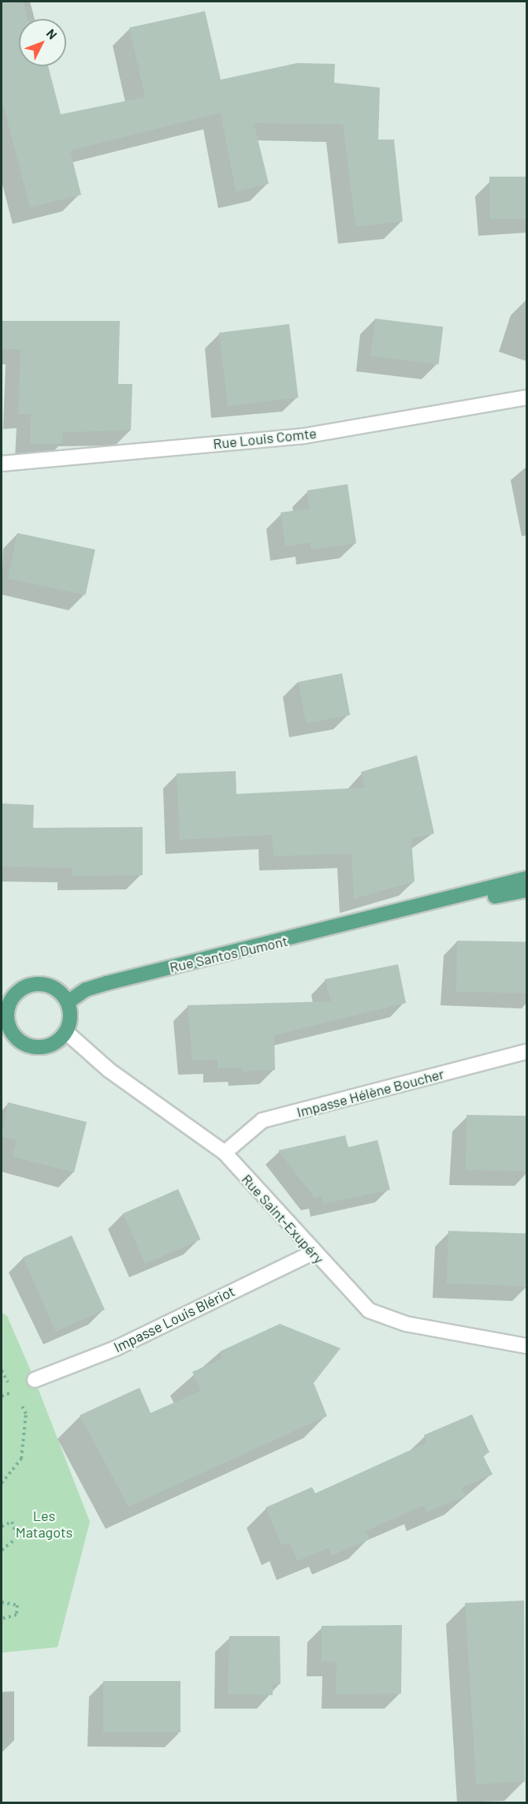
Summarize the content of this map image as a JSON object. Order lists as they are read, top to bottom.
{
  "streets": {
    "main road": ["Rue Santos Dumont"],
    "street": [
      "Rue Louis Comte",
      "Impasse Hélène Boucher",
      "Rue Saint-Exupéry",
      "Impasse Louis Blériot"
    ]
  },
  "crossings": [
    ["Rue Santos Dumont", "Rue Saint-Exupéry"],
    ["Impasse Hélène Boucher", "Rue Saint-Exupéry"],
    ["Rue Saint-Exupéry", "Impasse Louis Blériot"]
  ],
  "parks": ["Les Matagots"],
  "north": "top right"
}
